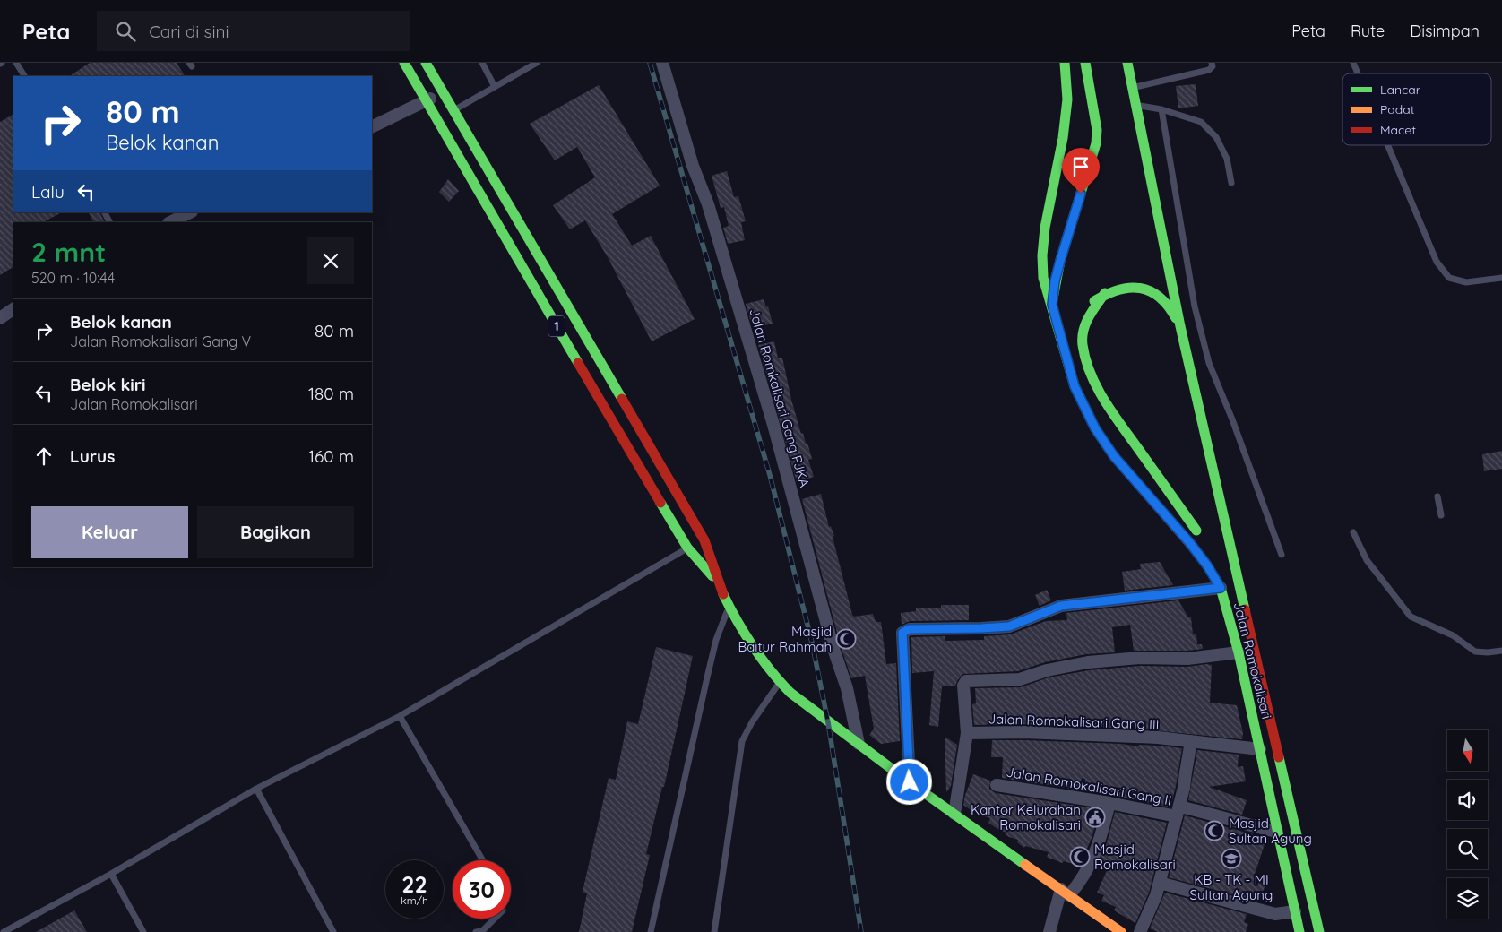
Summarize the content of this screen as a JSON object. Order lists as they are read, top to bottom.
{
  "streets": {
    "highway": ["1", "Jalan Romokalisari"],
    "street": ["Jalan Romkalisari Gang PJKA", "Jalan Romokalisari Gang III", "Jalan Romokalisari Gang II"]
  },
  "crossings": [
    ["1", "Jalan Romkalisari Gang PJKA"],
    ["Jalan Romokalisari", "Jalan Romokalisari Gang III"],
    ["Jalan Romokalisari", "Jalan Romokalisari Gang II"]
  ],
  "places": {
    "mosque": ["Masjid Baitur Rahmah", "Masjid Sultan Agung", "Masjid Romokalisari"],
    "public building": ["Kantor Kelurahan Romokalisari"],
    "school or university": ["KB - TK - MI Sultan Agung"]
  },
  "legend": ["Lancar", "Padat", "Macet"],
  "north": "bottom",
  "page": {
    "header": "Peta",
    "search": "Cari di sini",
    "nav": ["Peta", "Rute", "Disimpan"],
    "turn": ["80 m", "Belok kanan"],
    "then": "Lalu",
    "heading": ["2 mnt", "520 m · 10:44"],
    "list": [
      {
        "name": "Belok kanan",
        "note": "Jalan Romokalisari Gang V",
        "value": "80 m"
      },
      {
        "name": "Belok kiri",
        "note": "Jalan Romokalisari",
        "value": "180 m"
      },
      {
        "name": "Lurus",
        "value": "160 m"
      }
    ],
    "buttons": ["Keluar", "Bagikan"],
    "speed": "22 km/h",
    "limit": "30"
  }
}
